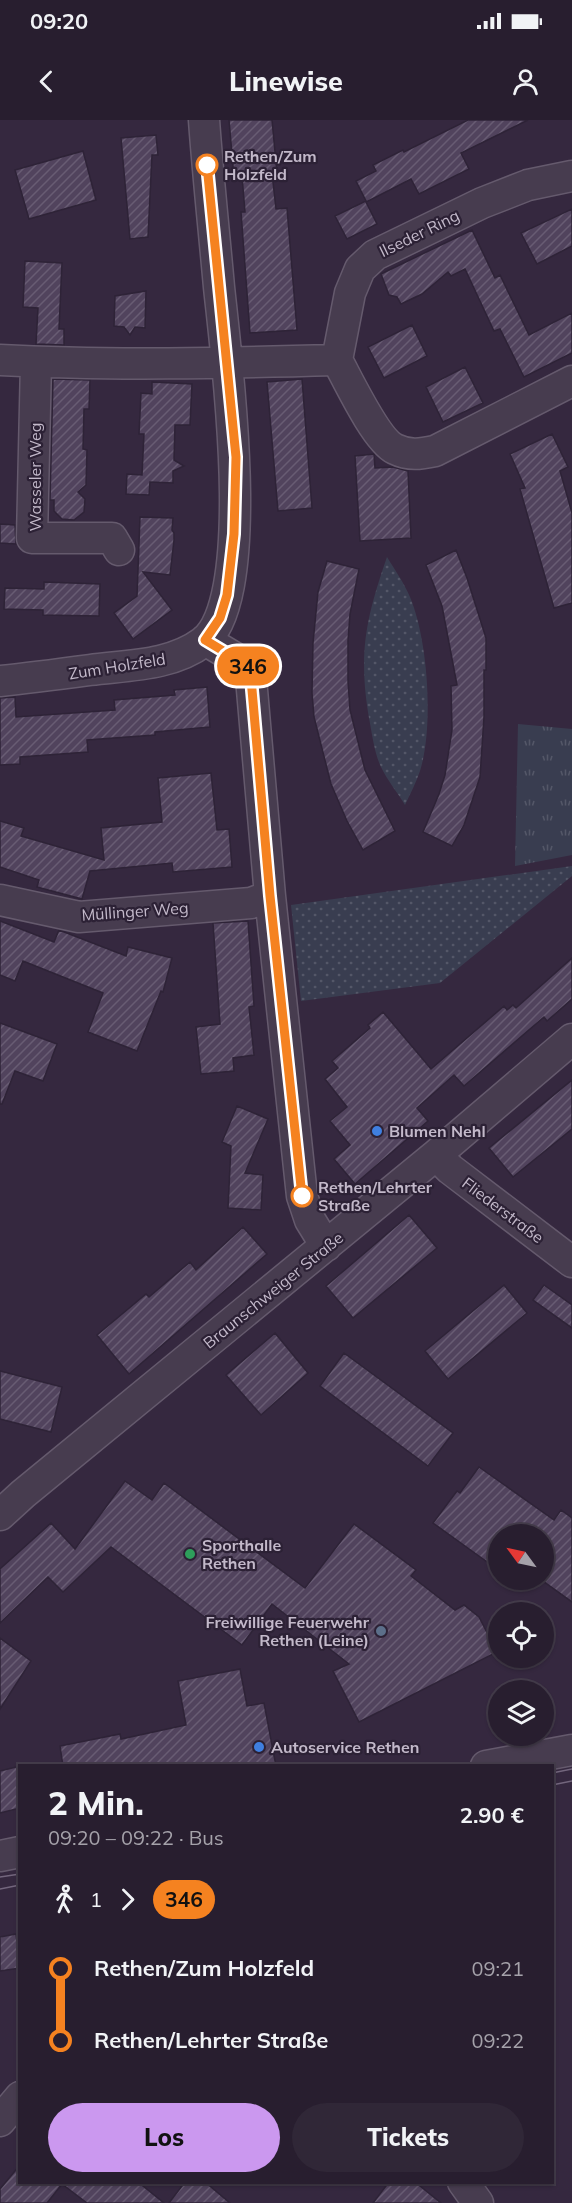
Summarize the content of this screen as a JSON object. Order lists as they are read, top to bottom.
{
  "streets": {
    "street": [
      "Ilseder Ring",
      "Wasseler Weg",
      "Zum Holzfeld",
      "Müllinger Weg",
      "Fliederstraße",
      "Braunschweiger Straße"
    ]
  },
  "crossings": [
    ["Fliederstraße", "Braunschweiger Straße"]
  ],
  "places": [
    "Rethen/Zum Holzfeld",
    "Blumen Nehl",
    "Rethen/Lehrter Straße",
    "Sporthalle Rethen",
    "Freiwillige Feuerwehr Rethen (Leine)",
    "Autoservice Rethen"
  ],
  "lines": ["bus line 346"],
  "north": "top left",
  "page": {
    "status": "09:20",
    "header": "Linewise",
    "on_map": "346",
    "heading": ["2 Min.", "09:20 – 09:22 · Bus", "2.90 €"],
    "legs": ["1", "346"],
    "list": [
      {
        "name": "Rethen/Zum Holzfeld",
        "value": "09:21"
      },
      {
        "name": "Rethen/Lehrter Straße",
        "value": "09:22"
      }
    ],
    "buttons": ["Los", "Tickets"]
  }
}
